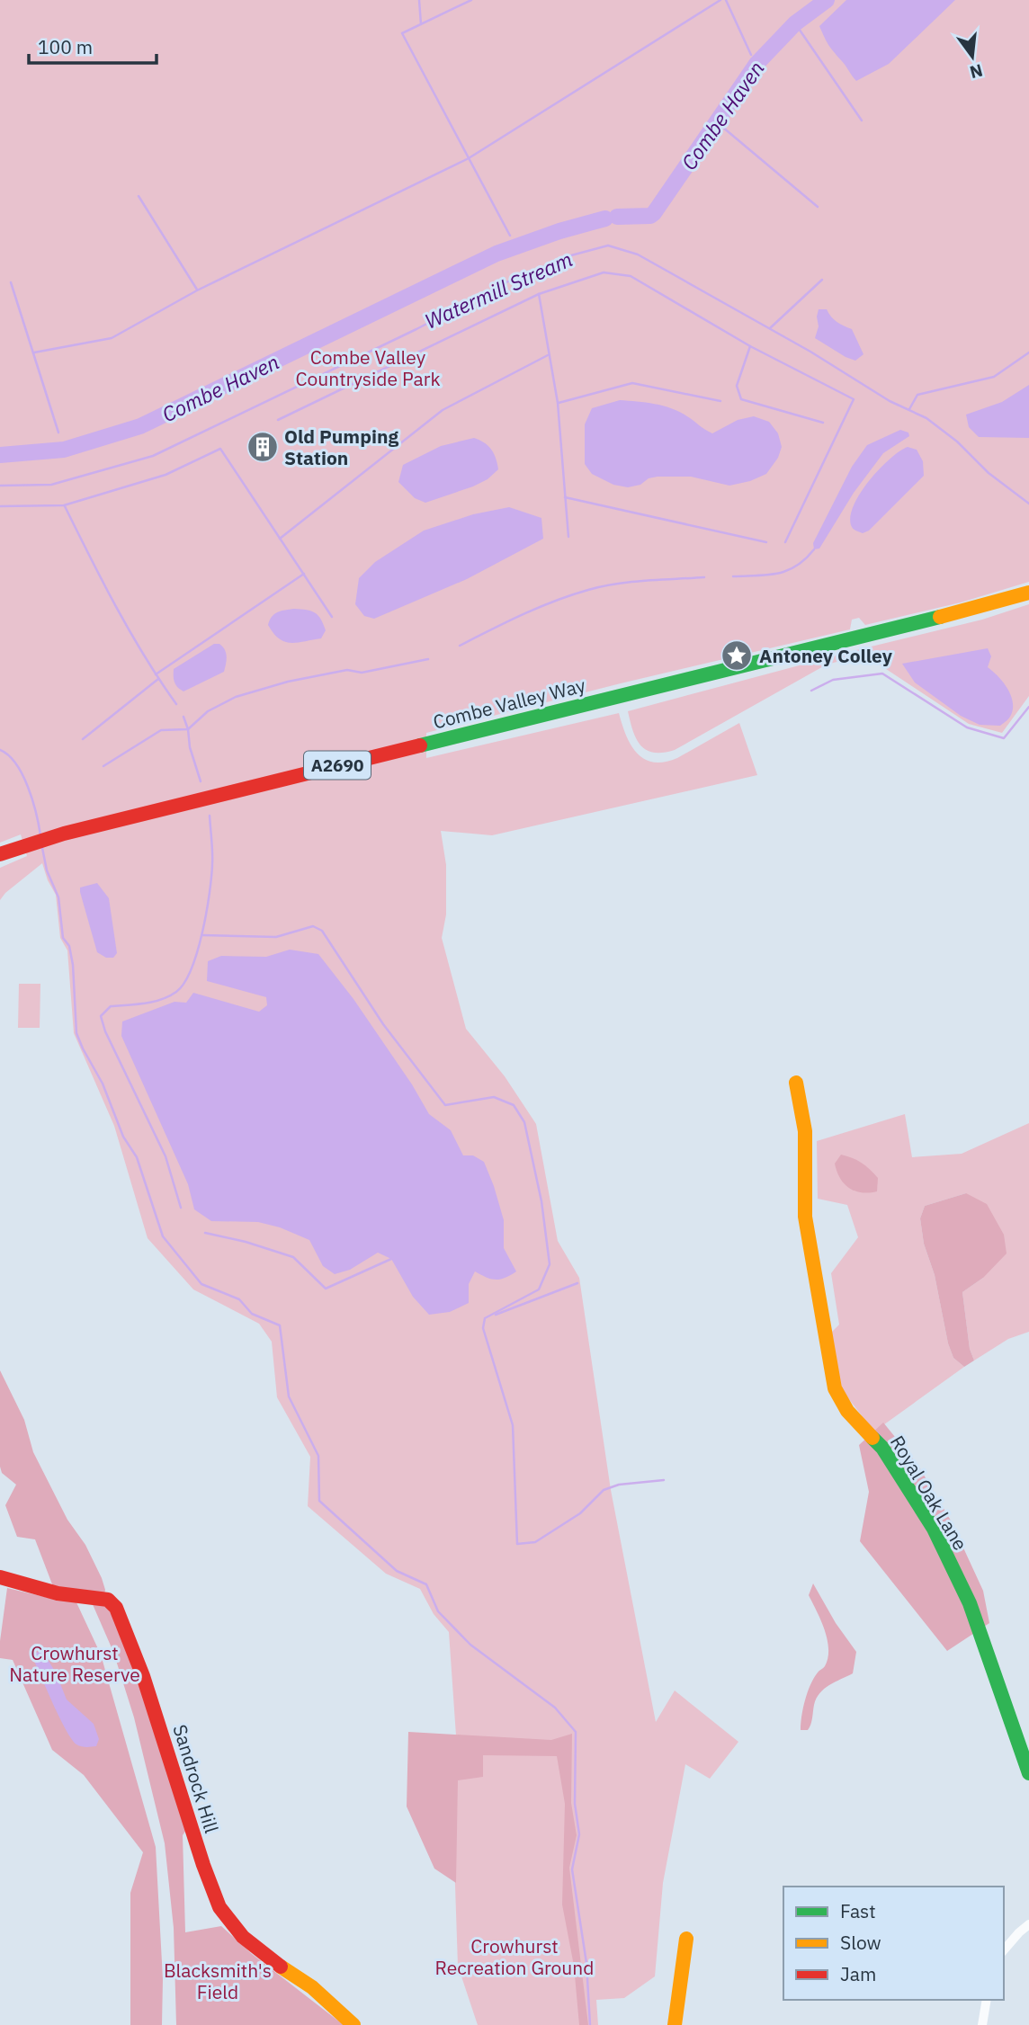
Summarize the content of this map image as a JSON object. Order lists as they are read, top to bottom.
{
  "streets": {
    "street": [
      "Combe Valley Way",
      "A2690",
      "Royal Oak Lane",
      "Sandrock Hill"
    ]
  },
  "water": ["Combe Haven", "Watermill Stream"],
  "parks": [
    "Combe Valley Countryside Park",
    "Crowhurst Nature Reserve",
    "Crowhurst Recreation Ground",
    "Blacksmith's Field"
  ],
  "places": {
    "building": ["Old Pumping Station"],
    "place": ["Antoney Colley"]
  },
  "legend": ["Fast", "Slow", "Jam"],
  "scale_bar": "100 m",
  "north": "bottom"
}
